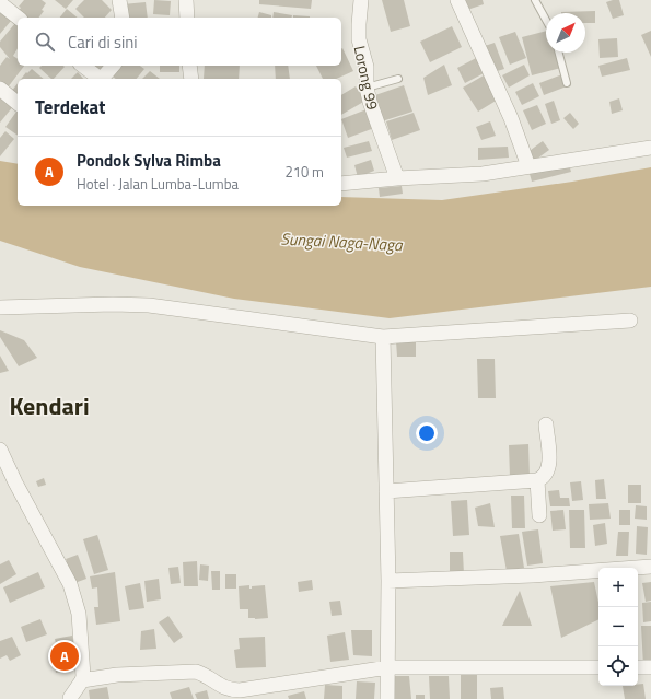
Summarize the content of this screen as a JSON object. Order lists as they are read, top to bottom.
{
  "streets": {
    "street": ["Lorong 99"]
  },
  "districts": ["Kendari"],
  "water": ["Sungai Naga-Naga"],
  "north": "top right",
  "page": {
    "search": "Cari di sini",
    "heading": "Terdekat",
    "list": [
      {
        "mark": "A",
        "name": "Pondok Sylva Rimba",
        "note": "Hotel · Jalan Lumba-Lumba",
        "value": "210 m"
      }
    ],
    "map_buttons": ["+", "−"],
    "pins": "A"
  }
}
